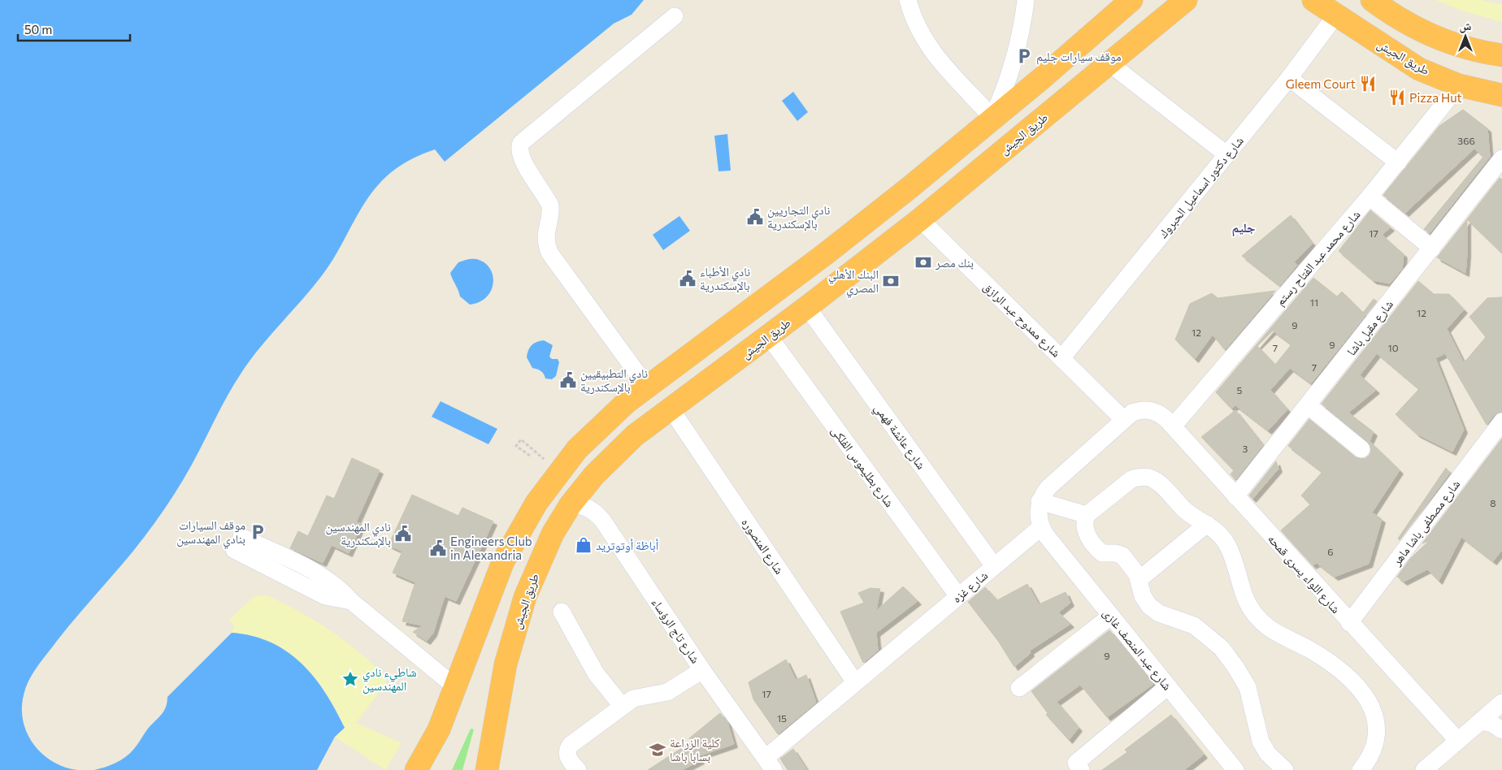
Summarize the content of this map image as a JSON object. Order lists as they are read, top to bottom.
{
  "streets": {
    "highway": ["طريق الجيش"],
    "street": [
      "شارع دكتور اسماعيل الحبروك",
      "شارع محمد عبد الفتاح رستم",
      "شارع ممدوح عبد الرازق",
      "شارع مقبل باشا",
      "شارع عائشة فهمي",
      "شارع بطليموس الفلكى",
      "شارع مصطفى باشا ماهر",
      "شارع المنصوره",
      "شارع اللواء يسرى قمحه",
      "شارع غزه",
      "شارع تاج الرؤساء",
      "شارع عبد المنصف غازى"
    ]
  },
  "crossings": [
    ["طريق الجيش", "شارع دكتور اسماعيل الحبروك"],
    ["طريق الجيش", "شارع محمد عبد الفتاح رستم"],
    ["طريق الجيش", "شارع ممدوح عبد الرازق"],
    ["طريق الجيش", "شارع عائشة فهمي"],
    ["طريق الجيش", "شارع بطليموس الفلكى"],
    ["طريق الجيش", "شارع المنصوره"],
    ["طريق الجيش", "شارع تاج الرؤساء"],
    ["شارع دكتور اسماعيل الحبروك", "شارع ممدوح عبد الرازق"],
    ["شارع محمد عبد الفتاح رستم", "شارع اللواء يسرى قمحه"],
    ["شارع ممدوح عبد الرازق", "شارع اللواء يسرى قمحه"],
    ["شارع مقبل باشا", "شارع اللواء يسرى قمحه"],
    ["شارع عائشة فهمي", "شارع غزه"],
    ["شارع بطليموس الفلكى", "شارع غزه"],
    ["شارع مصطفى باشا ماهر", "شارع اللواء يسرى قمحه"],
    ["شارع المنصوره", "شارع غزه"],
    ["شارع غزه", "شارع تاج الرؤساء"],
    ["شارع غزه", "شارع عبد المنصف غازى"]
  ],
  "districts": ["جليم"],
  "places": {
    "parking": ["موقف سيارات جليم", "موقف السيارات بنادي المهندسين"],
    "restaurant": ["Gleem Court", "Pizza Hut"],
    "public building": [
      "نادي التجاريين بالإسكندرية",
      "نادي الأطباء بالإسكندرية",
      "نادي التطبيقيين بالإسكندرية",
      "نادي المهندسين بالإسكندرية",
      "Engineers Club in Alexandria"
    ],
    "bank": ["بنك مصر", "البنك الأهلي المصري"],
    "shop": ["أباظة أوتوتريد"],
    "place": ["شاطيء نادي المهندسين"],
    "school or university": ["كلية الزراعة بسابا باشا"]
  },
  "house_numbers": [
    "366",
    "17",
    "11",
    "12",
    "9",
    "12",
    "9",
    "7",
    "10",
    "7",
    "5",
    "3",
    "8",
    "6",
    "9",
    "17",
    "15"
  ],
  "scale_bar": "50 m",
  "north": "top"
}
